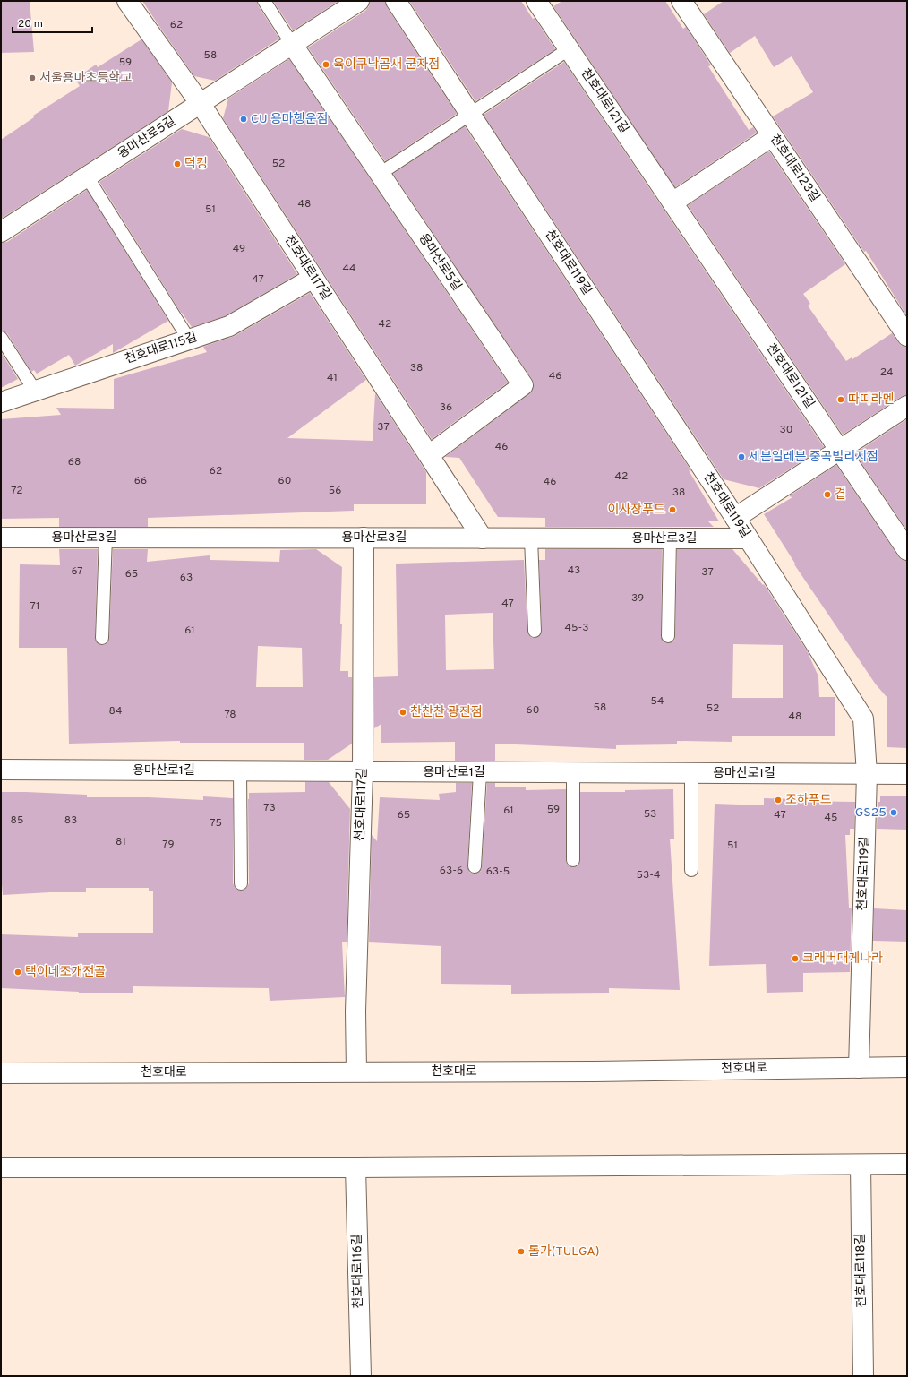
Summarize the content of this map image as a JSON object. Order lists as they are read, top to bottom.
{
  "streets": {
    "street": [
      "천호대로121길",
      "용마산로5길",
      "천호대로123길",
      "천호대로119길",
      "천호대로117길",
      "천호대로115길",
      "용마산로3길",
      "용마산로1길",
      "천호대로",
      "천호대로118길",
      "천호대로116길"
    ]
  },
  "crossings": [
    ["용마산로5길", "천호대로117길"],
    ["천호대로119길", "용마산로3길"],
    ["천호대로119길", "용마산로1길"],
    ["천호대로119길", "천호대로"],
    ["천호대로117길", "천호대로115길"],
    ["천호대로117길", "용마산로3길"],
    ["천호대로117길", "용마산로1길"],
    ["천호대로117길", "천호대로"]
  ],
  "places": [
    "육이구낙곱새 군자점",
    "서울용마초등학교",
    "CU 용마행운점",
    "덕킹",
    "따띠라멘",
    "세븐일레븐 중곡빌리지점",
    "곁",
    "이사장푸드",
    "찬찬찬 광진점",
    "조하푸드",
    "GS25",
    "크래버대게나라",
    "택이네조개전골",
    "톨가(TULGA)"
  ],
  "house_numbers": [
    "62",
    "58",
    "59",
    "52",
    "48",
    "51",
    "49",
    "44",
    "47",
    "42",
    "38",
    "24",
    "46",
    "41",
    "36",
    "37",
    "30",
    "46",
    "68",
    "62",
    "42",
    "66",
    "60",
    "46",
    "72",
    "56",
    "38",
    "43",
    "67",
    "37",
    "65",
    "63",
    "39",
    "47",
    "71",
    "45-3",
    "61",
    "54",
    "58",
    "52",
    "60",
    "84",
    "78",
    "48",
    "73",
    "59",
    "61",
    "53",
    "65",
    "47",
    "45",
    "85",
    "83",
    "75",
    "81",
    "79",
    "51",
    "63-6",
    "63-5",
    "53-4"
  ],
  "scale_bar": "20 m"
}
